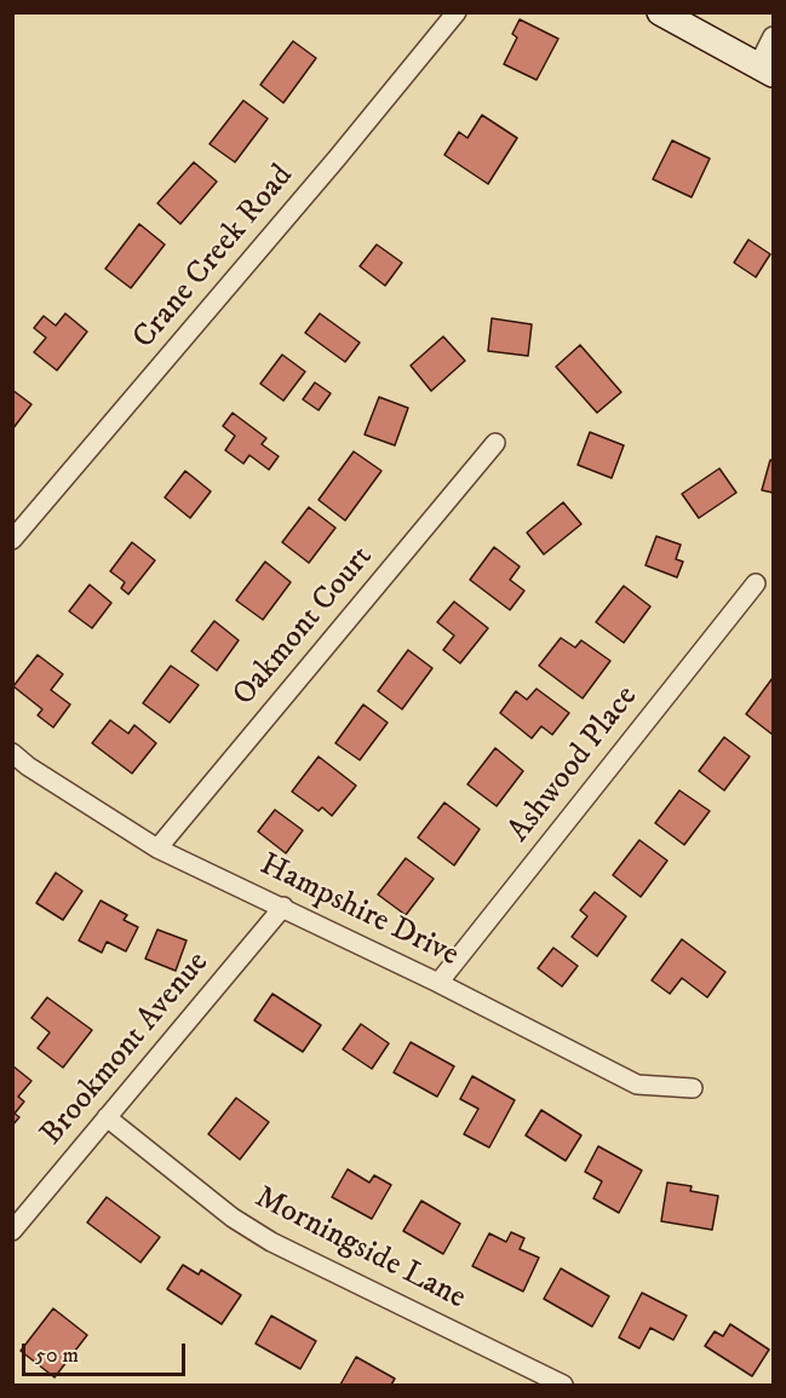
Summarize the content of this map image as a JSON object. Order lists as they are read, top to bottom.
{
  "streets": {
    "street": [
      "Crane Creek Road",
      "Oakmont Court",
      "Ashwood Place",
      "Hampshire Drive",
      "Brookmont Avenue",
      "Morningside Lane"
    ]
  },
  "crossings": [
    ["Oakmont Court", "Hampshire Drive"],
    ["Ashwood Place", "Hampshire Drive"],
    ["Hampshire Drive", "Brookmont Avenue"],
    ["Brookmont Avenue", "Morningside Lane"]
  ],
  "scale_bar": "50 m"
}
